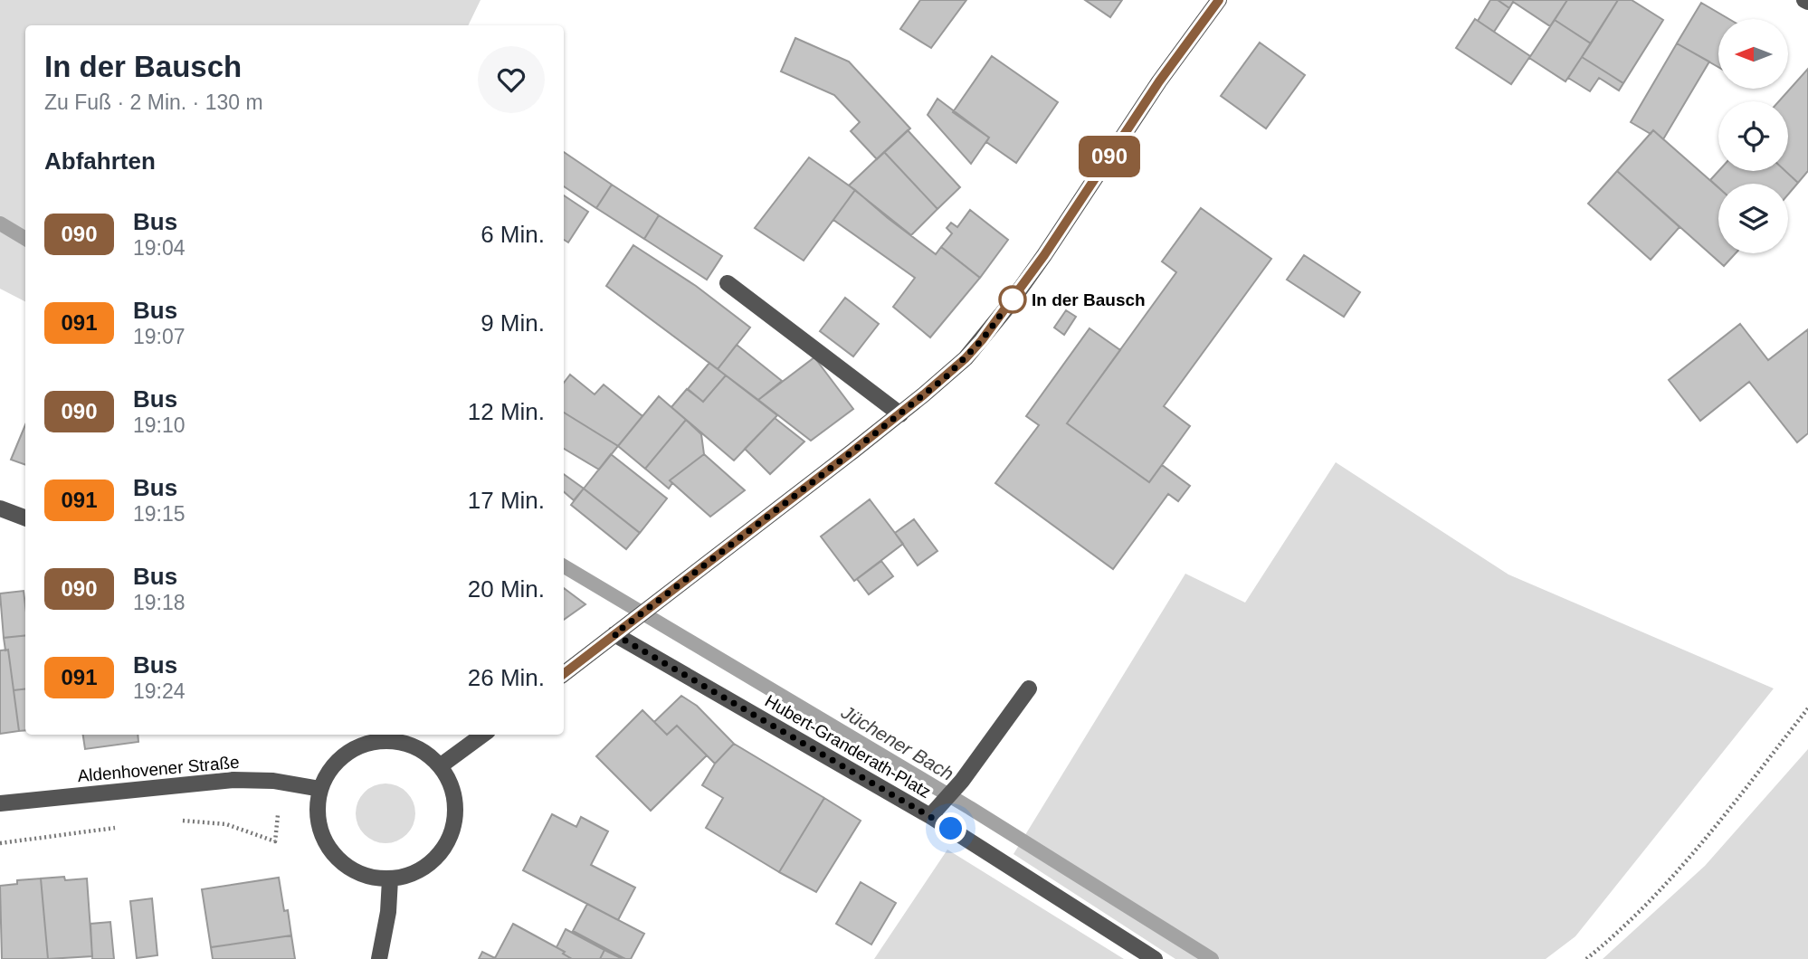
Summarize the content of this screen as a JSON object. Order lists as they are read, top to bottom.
{
  "streets": {
    "street": ["Hubert-Granderath-Platz", "Aldenhovener Straße"]
  },
  "water": ["Jüchener Bach"],
  "places": ["In der Bausch"],
  "lines": ["bus line 090"],
  "north": "left",
  "page": {
    "on_map": "090",
    "heading": [
      ["In der Bausch", "Zu Fuß · 2 Min. · 130 m"],
      "Abfahrten"
    ],
    "list": [
      {
        "mark": "090",
        "name": "Bus",
        "note": "19:04",
        "value": "6 Min."
      },
      {
        "mark": "091",
        "name": "Bus",
        "note": "19:07",
        "value": "9 Min."
      },
      {
        "mark": "090",
        "name": "Bus",
        "note": "19:10",
        "value": "12 Min."
      },
      {
        "mark": "091",
        "name": "Bus",
        "note": "19:15",
        "value": "17 Min."
      },
      {
        "mark": "090",
        "name": "Bus",
        "note": "19:18",
        "value": "20 Min."
      },
      {
        "mark": "091",
        "name": "Bus",
        "note": "19:24",
        "value": "26 Min."
      }
    ]
  }
}
